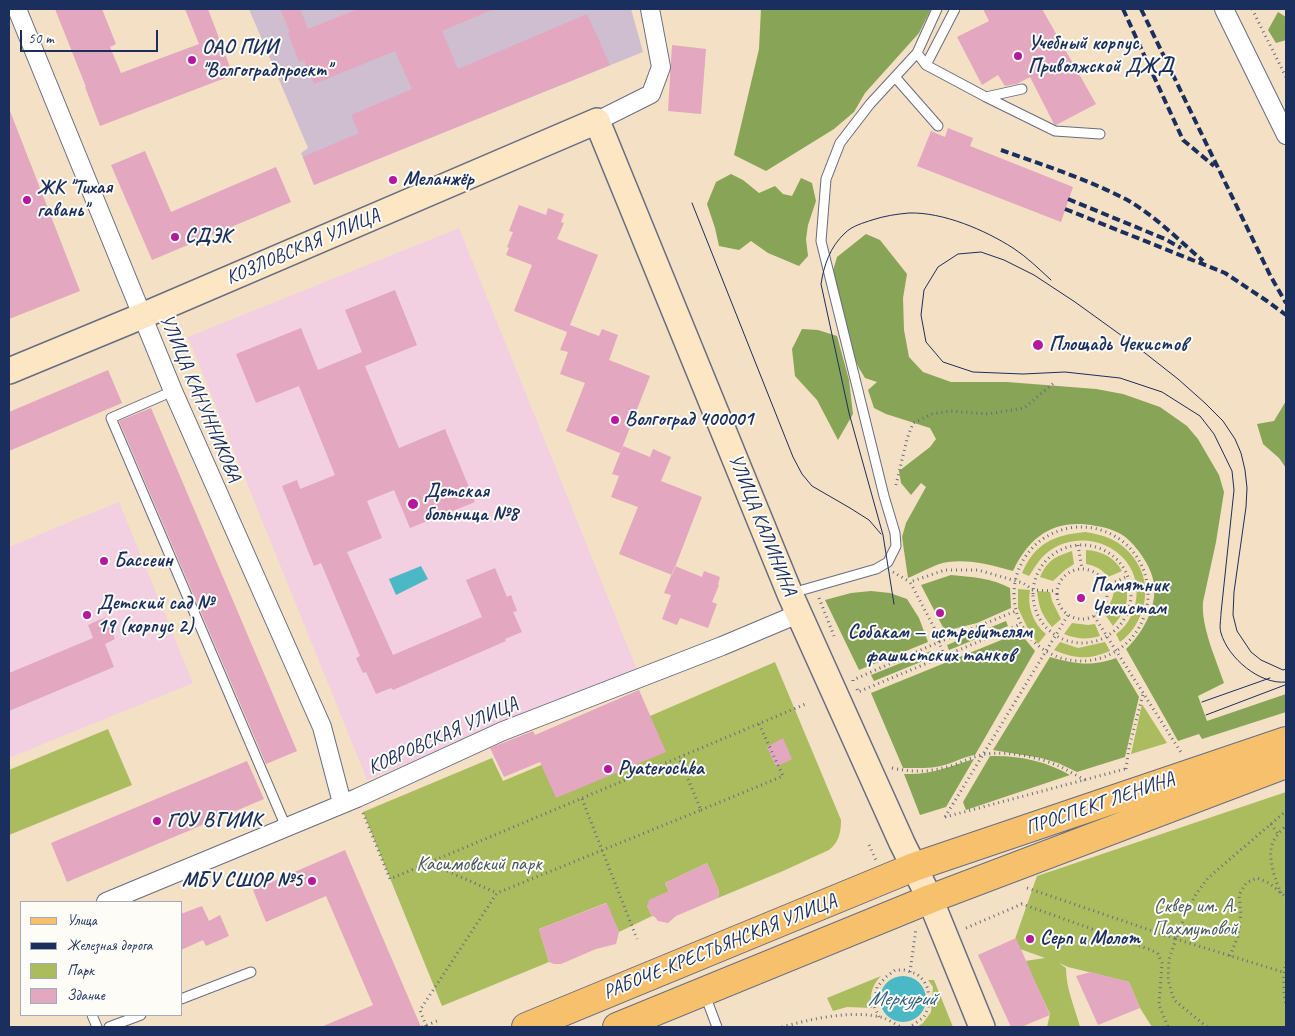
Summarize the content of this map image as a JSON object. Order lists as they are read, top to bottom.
{
  "streets": {
    "main road": ["ПРОСПЕКТ ЛЕНИНА", "РАБОЧЕ-КРЕСТЬЯНСКАЯ УЛИЦА"],
    "street": [
      "КОЗЛОВСКАЯ УЛИЦА",
      "УЛИЦА КАНУННИКОВА",
      "УЛИЦА КАЛИНИНА",
      "КОВРОВСКАЯ УЛИЦА"
    ]
  },
  "crossings": [
    ["КОЗЛОВСКАЯ УЛИЦА", "УЛИЦА КАНУННИКОВА"],
    ["КОЗЛОВСКАЯ УЛИЦА", "УЛИЦА КАЛИНИНА"],
    ["УЛИЦА КАНУННИКОВА", "КОВРОВСКАЯ УЛИЦА"],
    ["УЛИЦА КАЛИНИНА", "КОВРОВСКАЯ УЛИЦА"],
    ["УЛИЦА КАЛИНИНА", "ПРОСПЕКТ ЛЕНИНА"],
    ["УЛИЦА КАЛИНИНА", "РАБОЧЕ-КРЕСТЬЯНСКАЯ УЛИЦА"],
    ["ПРОСПЕКТ ЛЕНИНА", "РАБОЧЕ-КРЕСТЬЯНСКАЯ УЛИЦА"]
  ],
  "water": ["Меркурий"],
  "parks": ["Касимовский парк", "Сквер им. А. Пахмутовой"],
  "places": [
    "Учебный корпус Приволжской ДЖД",
    "ОАО ПИИ \"Волгоградпроект\"",
    "Меланжёр",
    "ЖК \"Тихая гавань\"",
    "СДЭК",
    "Площадь Чекистов",
    "Волгоград 400001",
    "Детская больница №8",
    "Бассеин",
    "Памятник Чекистам",
    "Собакам — истребителям фашистских танков",
    "Детский сад № 19 (корпус 2)",
    "Pyaterochka",
    "ГОУ ВГИИК",
    "МБУ СШОР №5",
    "Серп и Молот"
  ],
  "legend": [
    "Улица",
    "Железная дорога",
    "Парк",
    "Здание"
  ],
  "scale_bar": "50 m"
}
